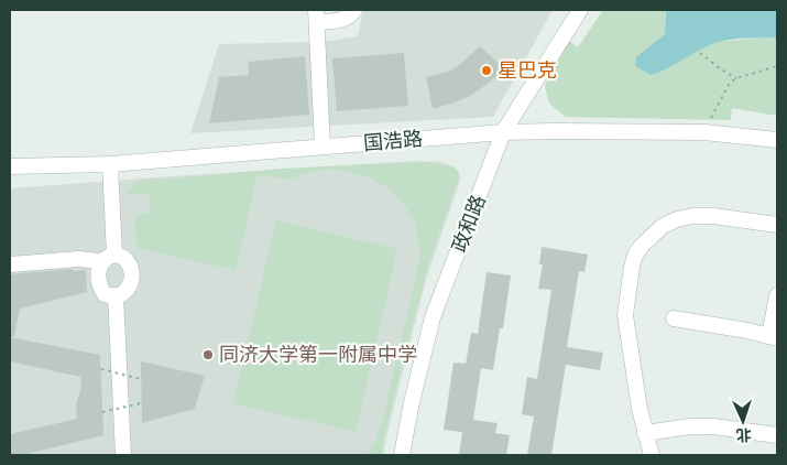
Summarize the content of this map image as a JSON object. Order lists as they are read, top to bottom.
{
  "streets": {
    "street": ["国浩路", "政和路"]
  },
  "crossings": [
    ["国浩路", "政和路"]
  ],
  "places": ["星巴克", "同济大学第一附属中学"],
  "north": "bottom"
}
